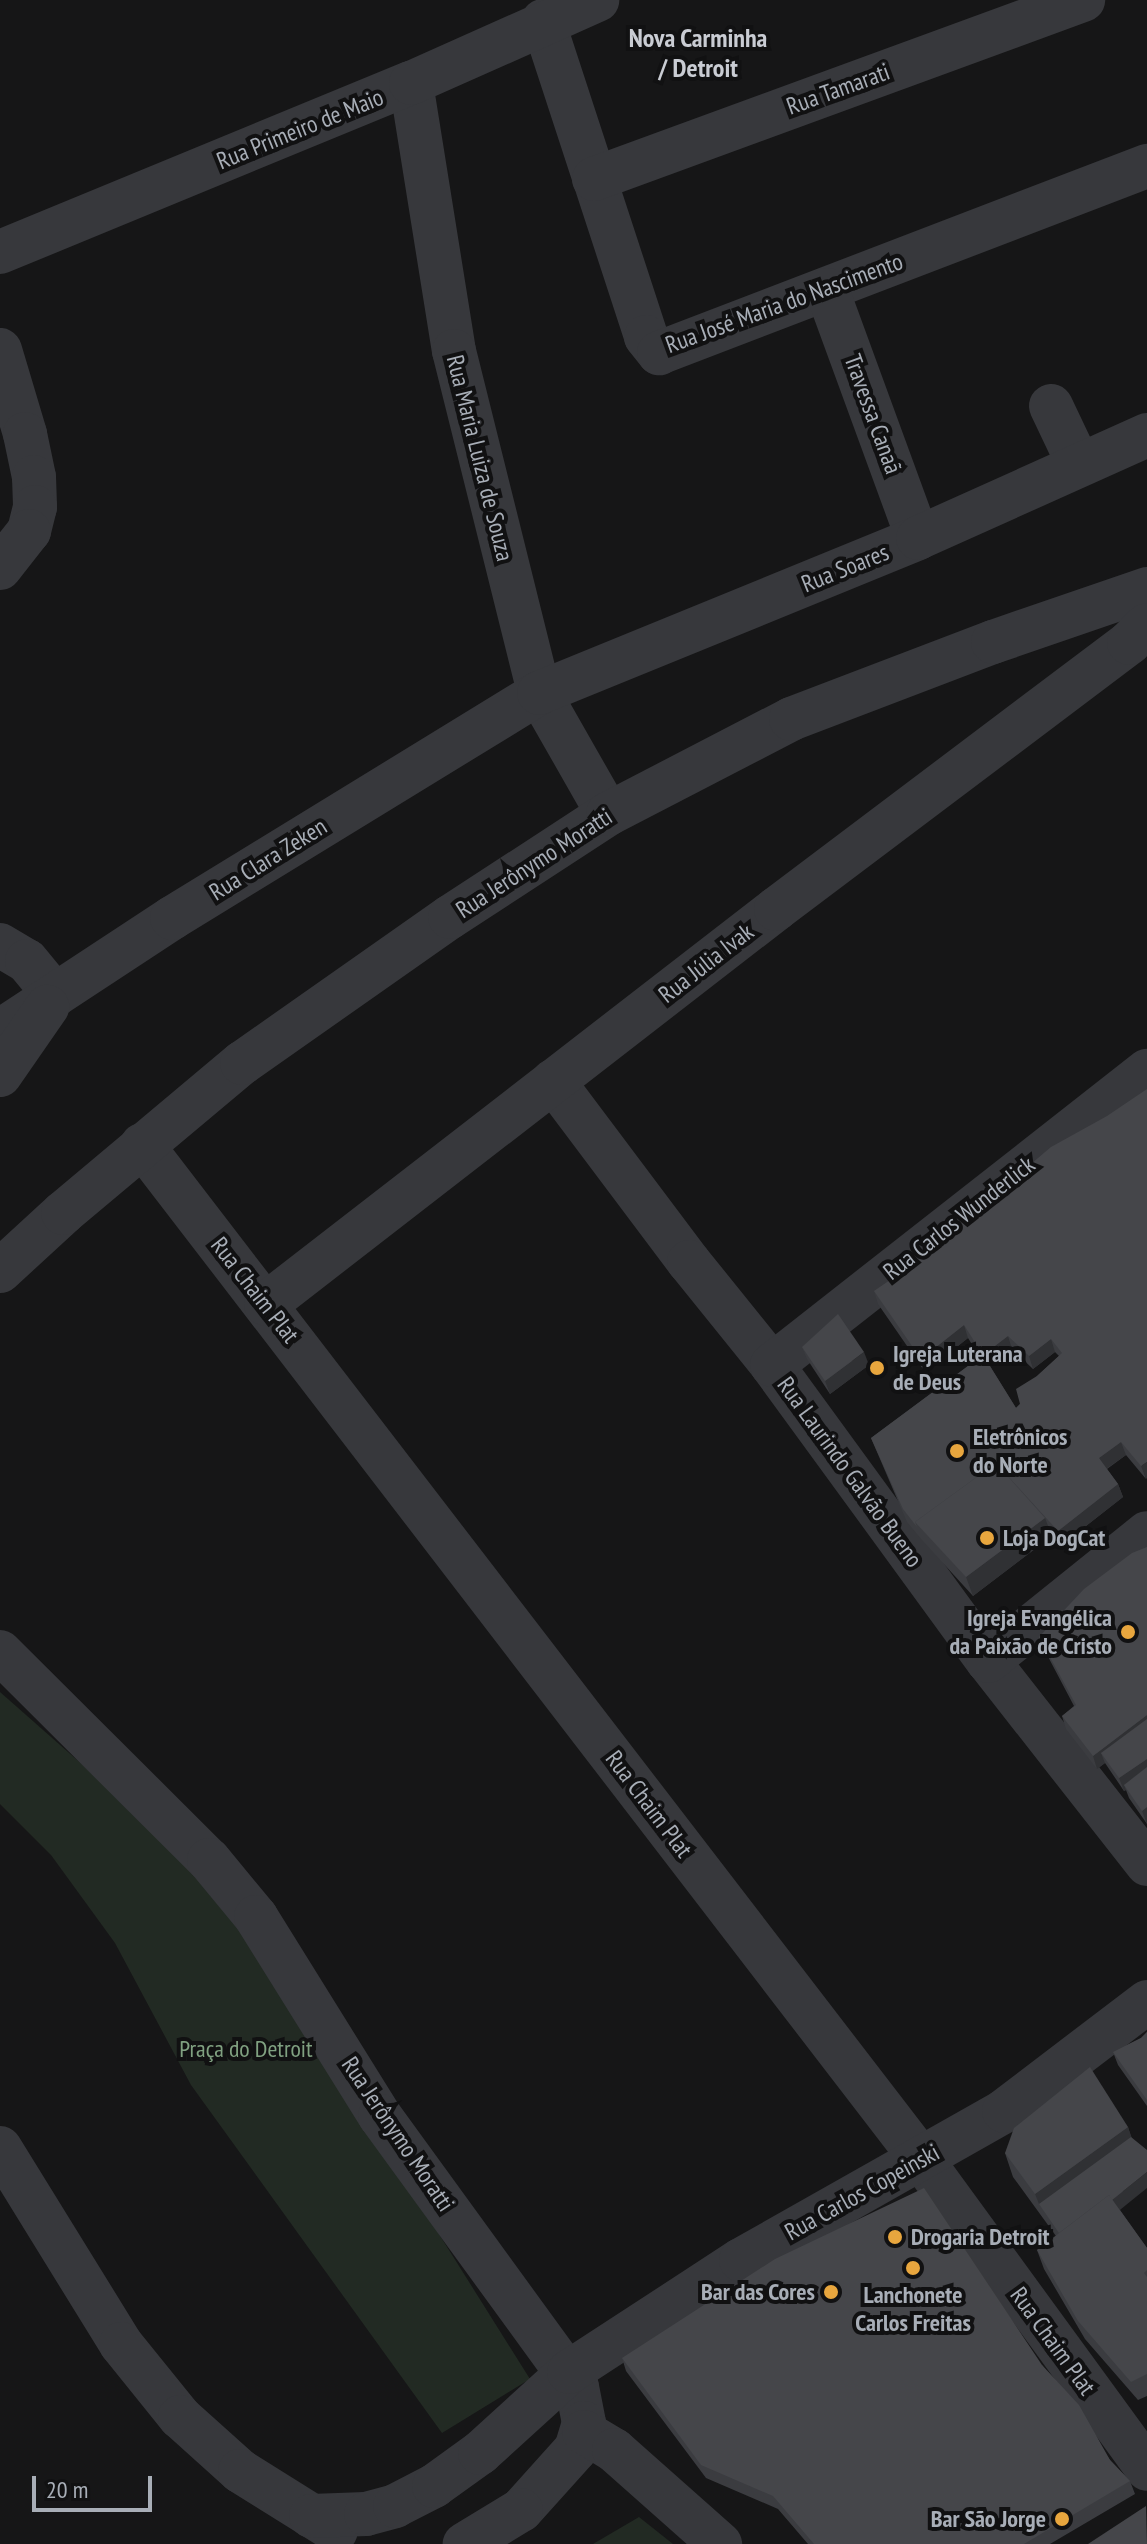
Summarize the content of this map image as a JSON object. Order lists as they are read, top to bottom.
{
  "streets": {
    "street": [
      "Rua Tamarati",
      "Rua Primeiro de Maio",
      "Rua José Maria do Nascimento",
      "Travessa Canaã",
      "Rua Maria Luiza de Souza",
      "Rua Soares",
      "Rua Clara Zeken",
      "Rua Jerônymo Moratti",
      "Rua Júlia Ivak",
      "Rua Carlos Wunderlick",
      "Rua Chaim Plat",
      "Rua Laurindo Galvão Bueno",
      "Rua Carlos Copeinski"
    ]
  },
  "crossings": [
    ["Rua Tamarati", "Rua José Maria do Nascimento"],
    ["Rua Primeiro de Maio", "Rua José Maria do Nascimento"],
    ["Rua Primeiro de Maio", "Rua Maria Luiza de Souza"],
    ["Rua José Maria do Nascimento", "Travessa Canaã"],
    ["Travessa Canaã", "Rua Soares"],
    ["Rua Maria Luiza de Souza", "Rua Soares"],
    ["Rua Maria Luiza de Souza", "Rua Clara Zeken"],
    ["Rua Maria Luiza de Souza", "Rua Jerônymo Moratti"],
    ["Rua Soares", "Rua Clara Zeken"],
    ["Rua Jerônymo Moratti", "Rua Chaim Plat"],
    ["Rua Jerônymo Moratti", "Rua Carlos Copeinski"],
    ["Rua Júlia Ivak", "Rua Chaim Plat"],
    ["Rua Júlia Ivak", "Rua Laurindo Galvão Bueno"],
    ["Rua Carlos Wunderlick", "Rua Laurindo Galvão Bueno"],
    ["Rua Chaim Plat", "Rua Carlos Copeinski"]
  ],
  "districts": ["Nova Carminha / Detroit"],
  "parks": ["Praça do Detroit"],
  "places": [
    "Igreja Luterana de Deus",
    "Eletrônicos do Norte",
    "Loja DogCat",
    "Igreja Evangélica da Paixão de Cristo",
    "Drogaria Detroit",
    "Lanchonete Carlos Freitas",
    "Bar das Cores",
    "Bar São Jorge"
  ],
  "scale_bar": "20 m"
}
